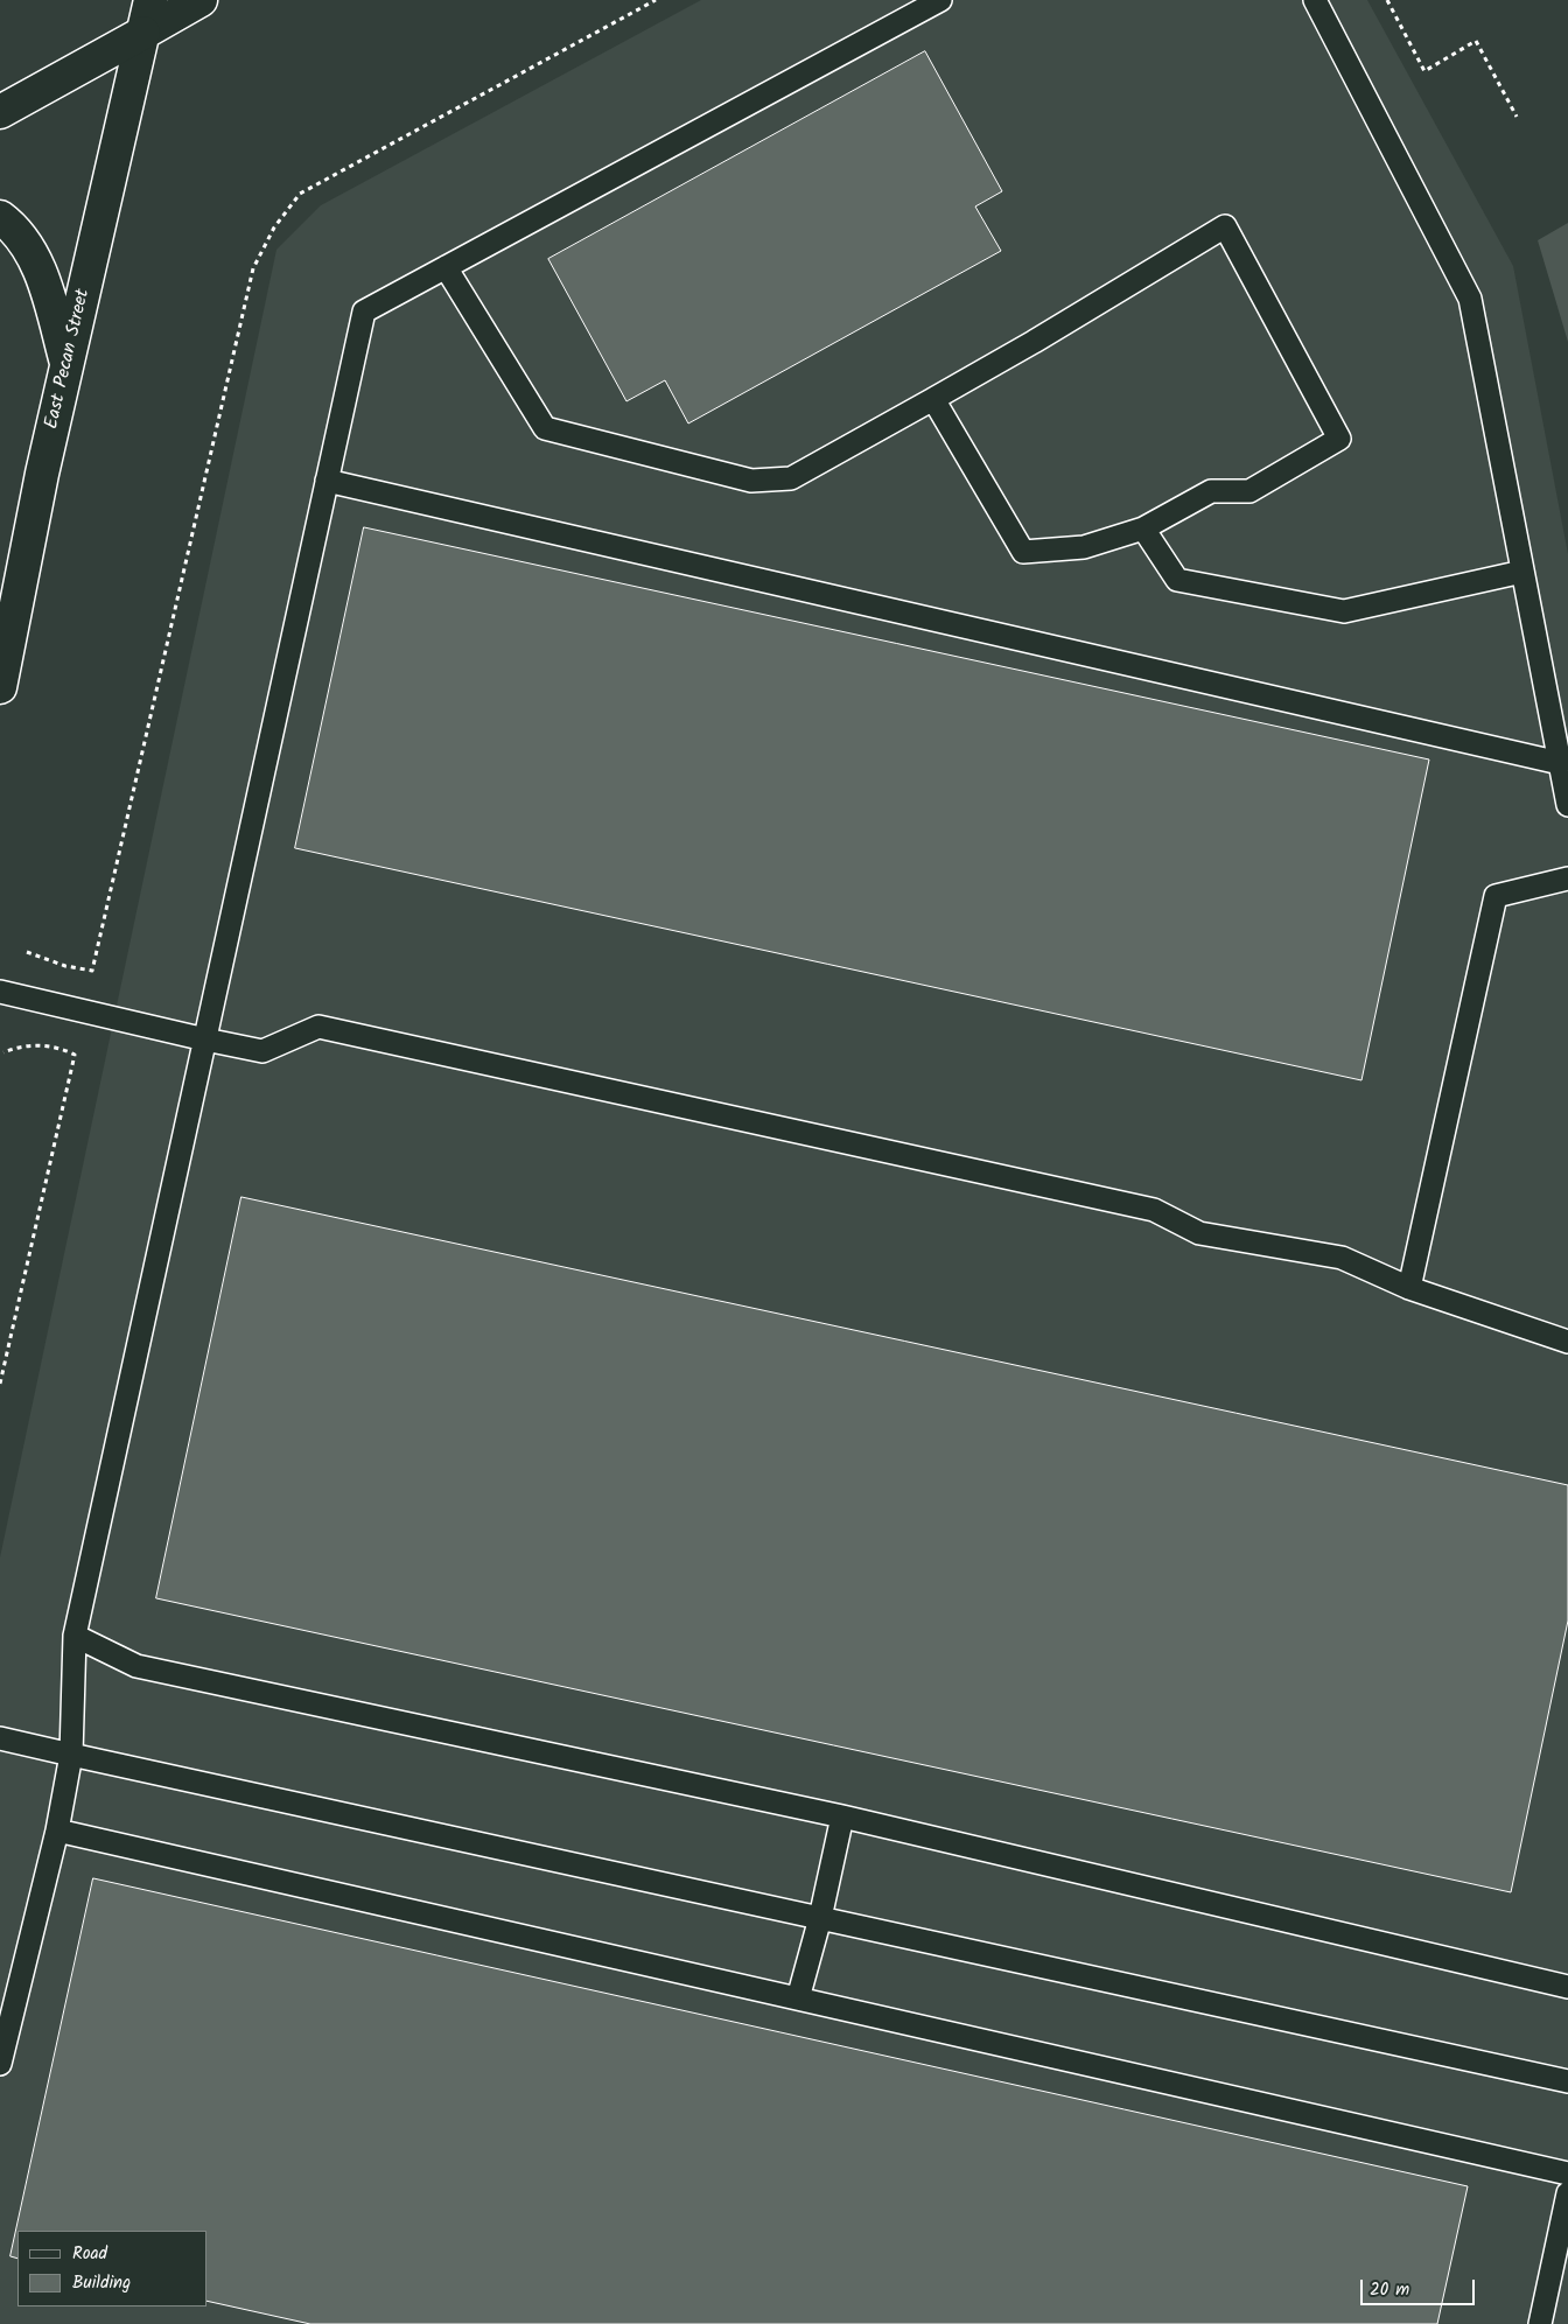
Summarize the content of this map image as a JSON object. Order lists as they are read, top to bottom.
{
  "streets": {
    "main road": ["East Pecan Street"]
  },
  "legend": ["Road", "Building"],
  "scale_bar": "20 m"
}
